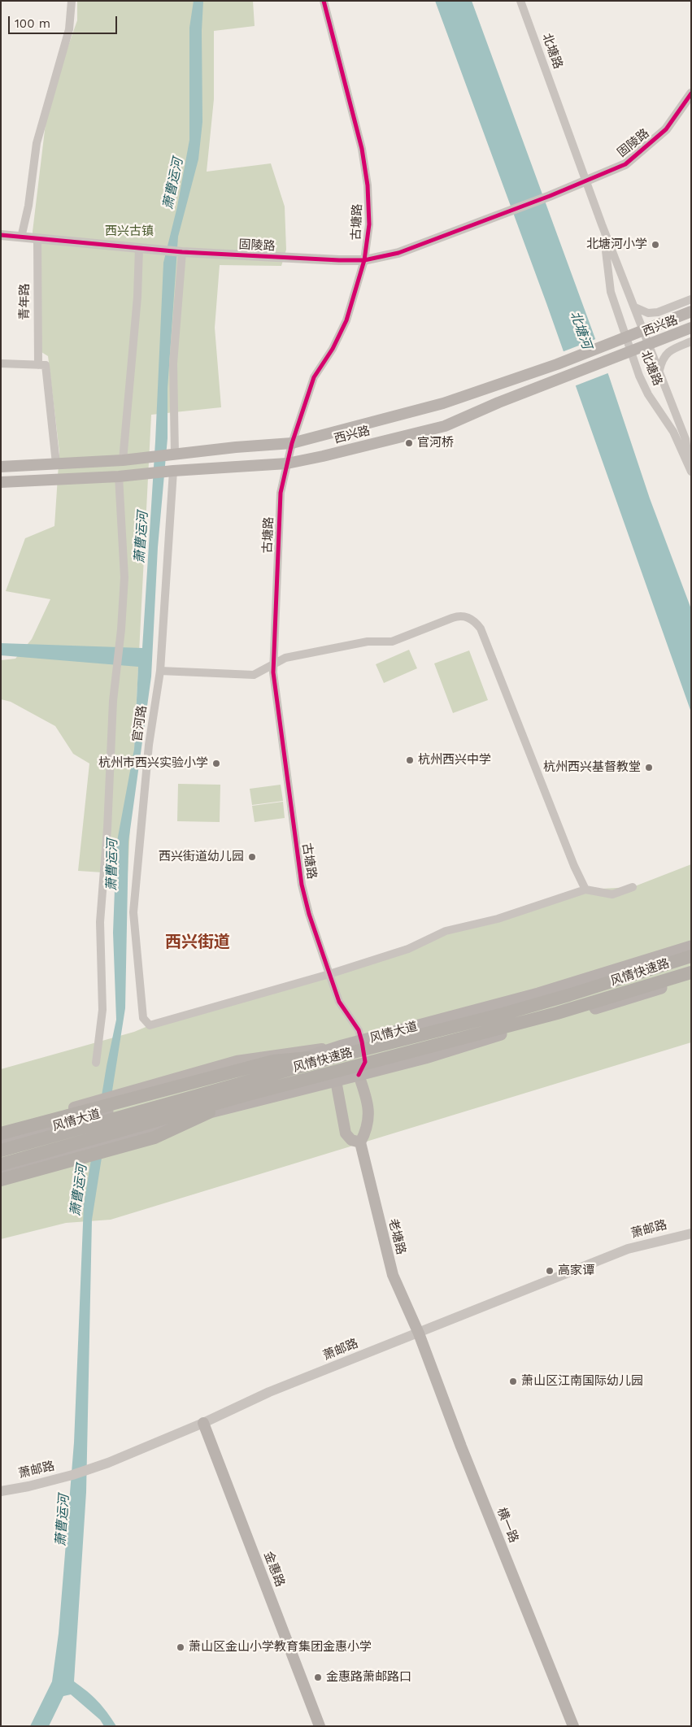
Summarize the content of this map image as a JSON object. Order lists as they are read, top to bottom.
{
  "streets": {
    "highway": ["风情快速路"],
    "main road": [
      "西兴路",
      "风情大道",
      "老塘路",
      "横一路",
      "金惠路"
    ],
    "street": [
      "北塘路",
      "固陵路",
      "古塘路",
      "青年路",
      "官河路",
      "萧邮路"
    ]
  },
  "crossings": [
    ["北塘路", "固陵路"],
    ["北塘路", "西兴路"],
    ["固陵路", "古塘路"],
    ["固陵路", "青年路"],
    ["古塘路", "西兴路"],
    ["古塘路", "官河路"],
    ["古塘路", "风情大道"],
    ["青年路", "西兴路"],
    ["西兴路", "官河路"],
    ["风情快速路", "风情大道"],
    ["萧邮路", "老塘路"],
    ["萧邮路", "横一路"],
    ["萧邮路", "金惠路"],
    ["老塘路", "横一路"]
  ],
  "districts": ["西兴街道"],
  "water": ["萧曹运河", "北塘河"],
  "parks": ["西兴古镇"],
  "places": [
    "北塘河小学",
    "官河桥",
    "杭州西兴中学",
    "杭州市西兴实验小学",
    "杭州西兴基督教堂",
    "西兴街道幼儿园",
    "高家谭",
    "萧山区江南国际幼儿园",
    "萧山区金山小学教育集团金惠小学",
    "金惠路萧邮路口"
  ],
  "scale_bar": "100 m"
}
